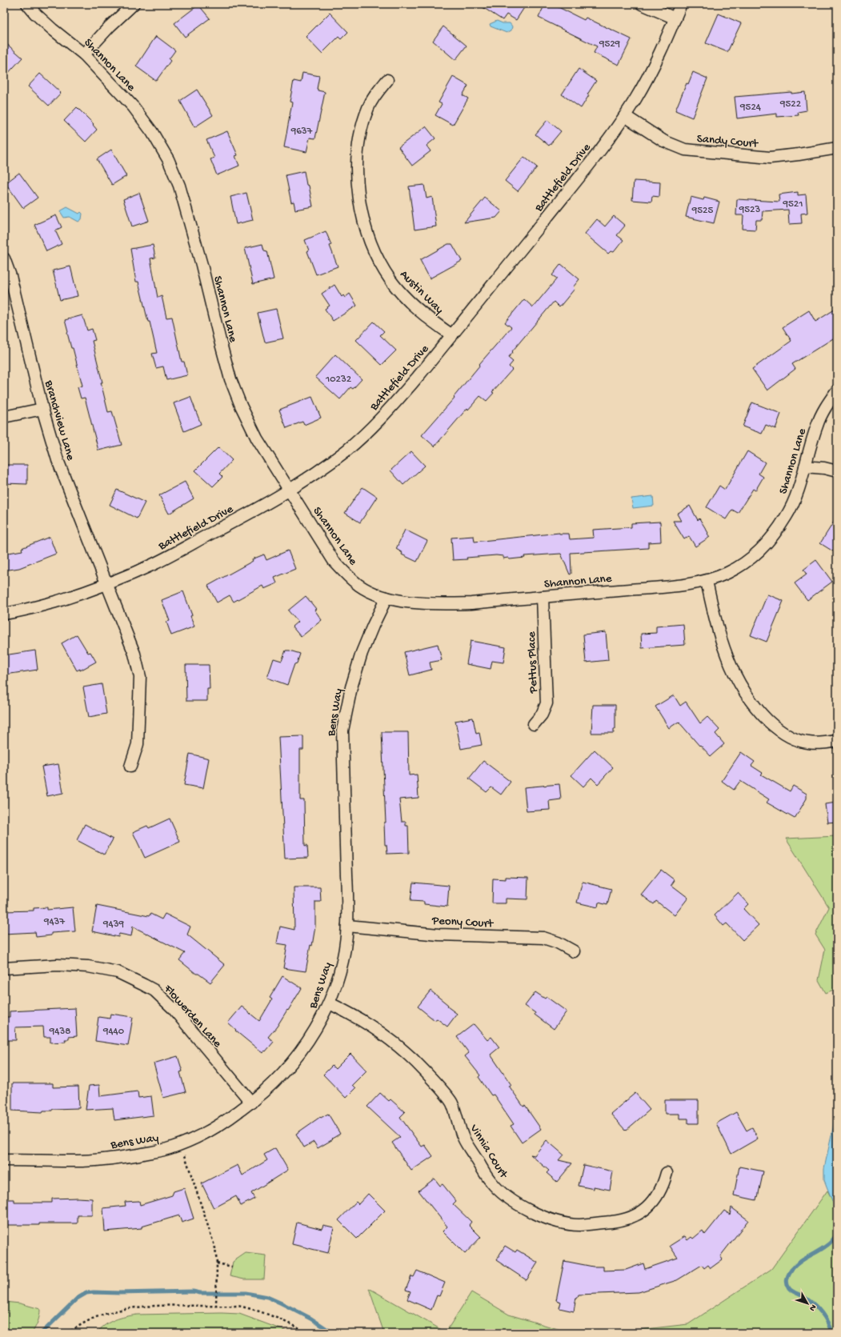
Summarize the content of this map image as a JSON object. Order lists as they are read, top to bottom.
{
  "streets": {
    "street": [
      "Shannon Lane",
      "Sandy Court",
      "Battlefield Drive",
      "Austin Way",
      "Branchview Lane",
      "Pettus Place",
      "Bens Way",
      "Peony Court",
      "Flowerden Lane",
      "Vinnia Court"
    ]
  },
  "crossings": [
    ["Shannon Lane", "Battlefield Drive"],
    ["Shannon Lane", "Pettus Place"],
    ["Shannon Lane", "Bens Way"],
    ["Sandy Court", "Battlefield Drive"],
    ["Battlefield Drive", "Austin Way"],
    ["Battlefield Drive", "Branchview Lane"],
    ["Bens Way", "Peony Court"],
    ["Bens Way", "Flowerden Lane"],
    ["Bens Way", "Vinnia Court"]
  ],
  "house_numbers": [
    "9529",
    "9522",
    "9524",
    "9637",
    "9521",
    "9523",
    "9525",
    "10232",
    "9437",
    "9439",
    "9438",
    "9440"
  ],
  "north": "bottom right"
}
